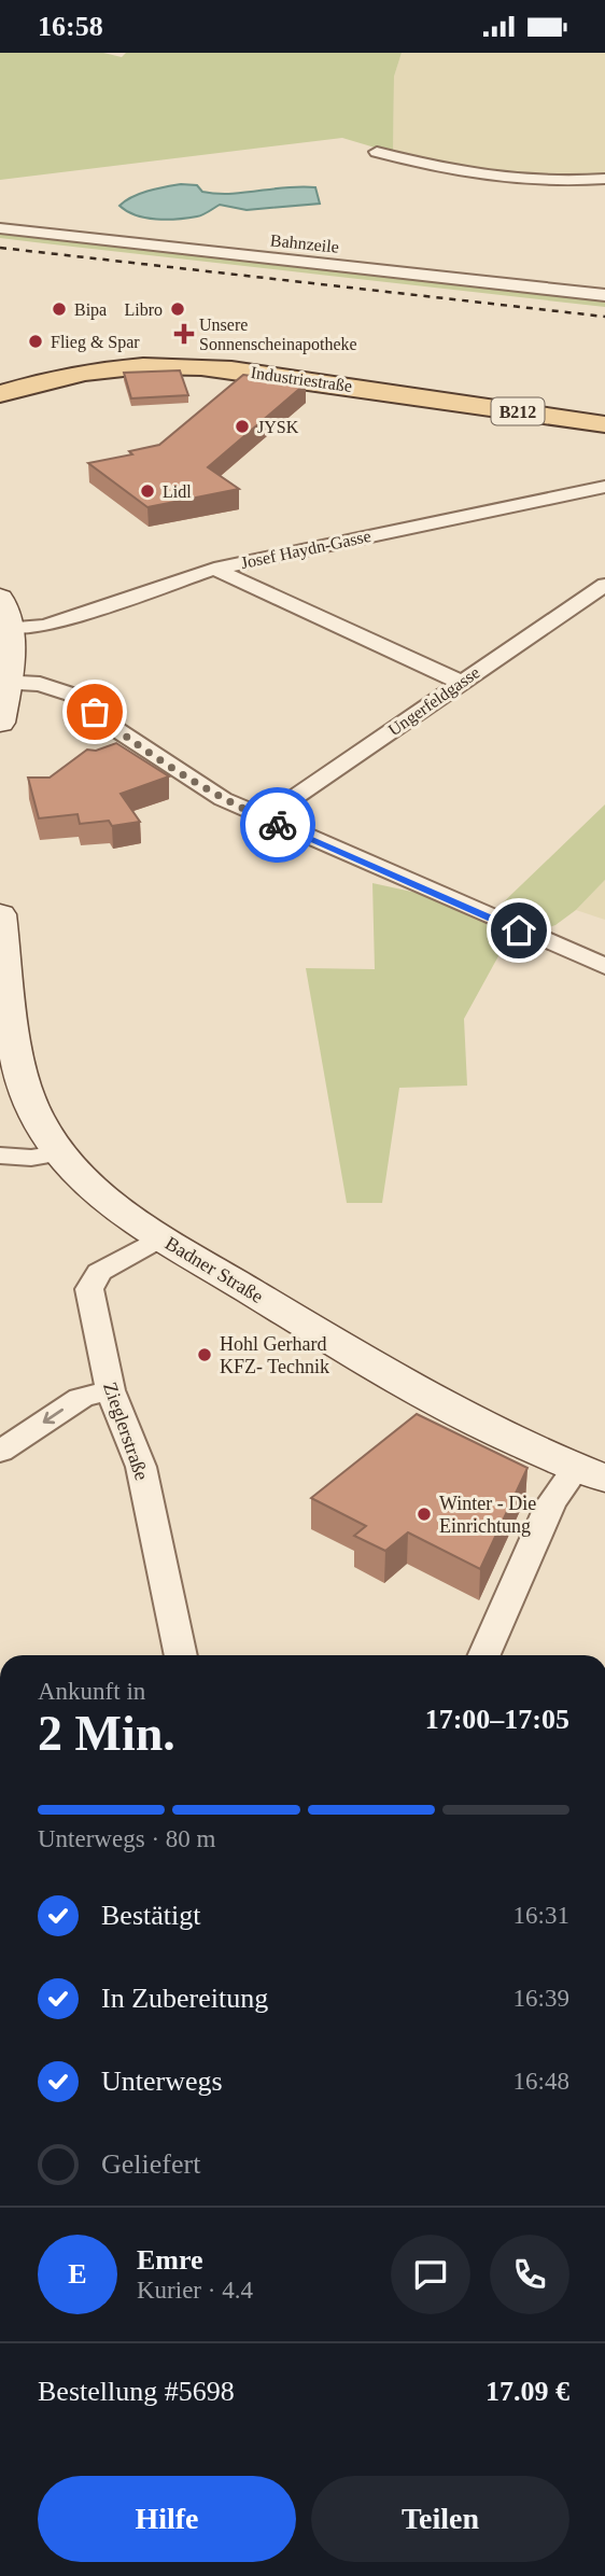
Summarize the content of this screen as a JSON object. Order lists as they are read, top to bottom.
{
  "streets": {
    "main road": ["Industriestraße", "B212"],
    "street": [
      "Bahnzeile",
      "Josef Haydn-Gasse",
      "Ungerfeldgasse",
      "Badner Straße",
      "Zieglerstraße"
    ]
  },
  "crossings": [
    ["Badner Straße", "Zieglerstraße"]
  ],
  "places": {
    "other": [
      "Bipa",
      "Libro",
      "Flieg & Spar",
      "JYSK",
      "Lidl",
      "Hohl Gerhard KFZ- Technik",
      "Winter - Die Einrichtung"
    ],
    "health": ["Unsere Sonnenscheinapotheke"]
  },
  "page": {
    "status": "16:58",
    "heading": ["2 Min.", "Ankunft in", "17:00–17:05"],
    "panel": [
      "Emre",
      "Kurier · 4.4",
      "Bestellung #5698",
      "17.09 €"
    ],
    "bar": "Unterwegs · 80 m",
    "list": [
      ["Bestätigt", "16:31"],
      ["In Zubereitung", "16:39"],
      ["Unterwegs", "16:48"],
      "Geliefert"
    ],
    "round": "E",
    "buttons": ["Hilfe", "Teilen"]
  }
}
